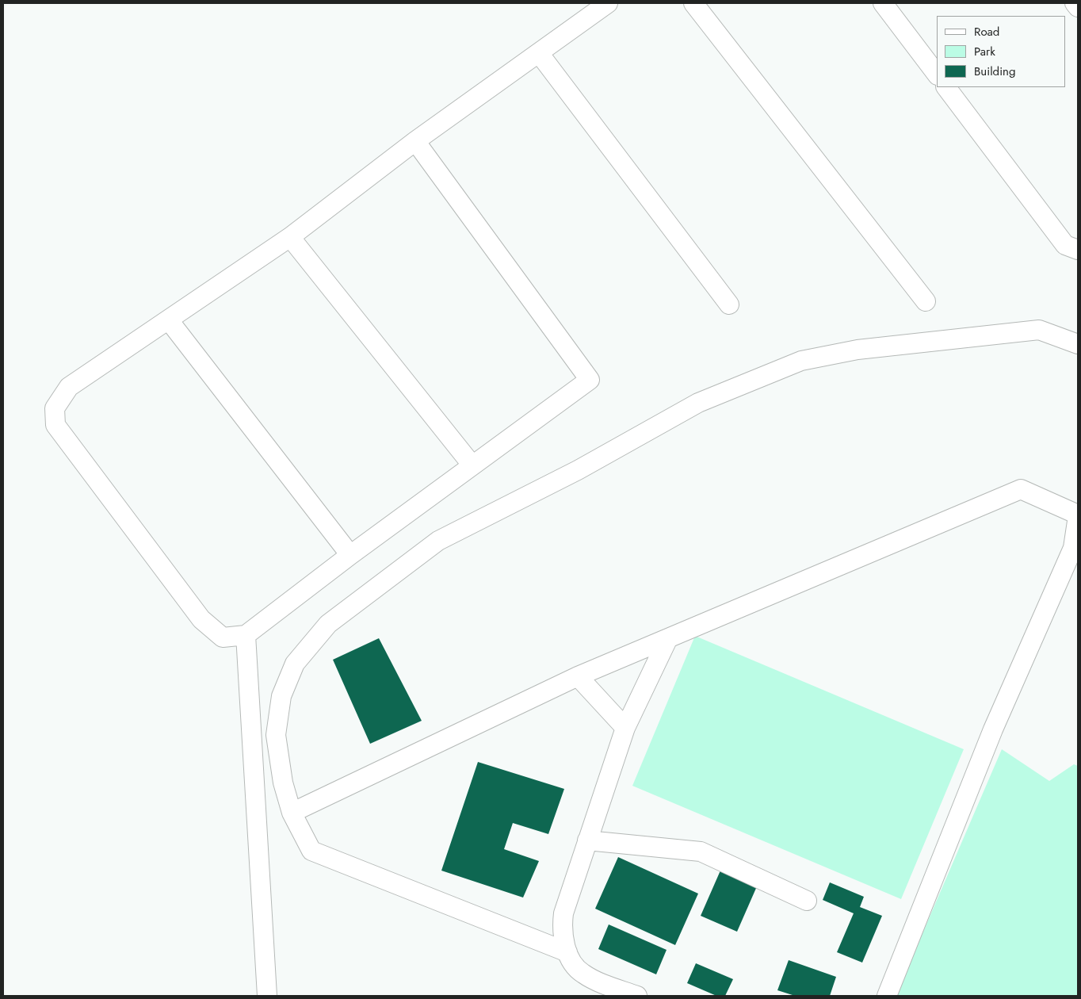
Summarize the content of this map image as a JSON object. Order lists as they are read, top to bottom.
{
  "legend": ["Road", "Park", "Building"]
}
